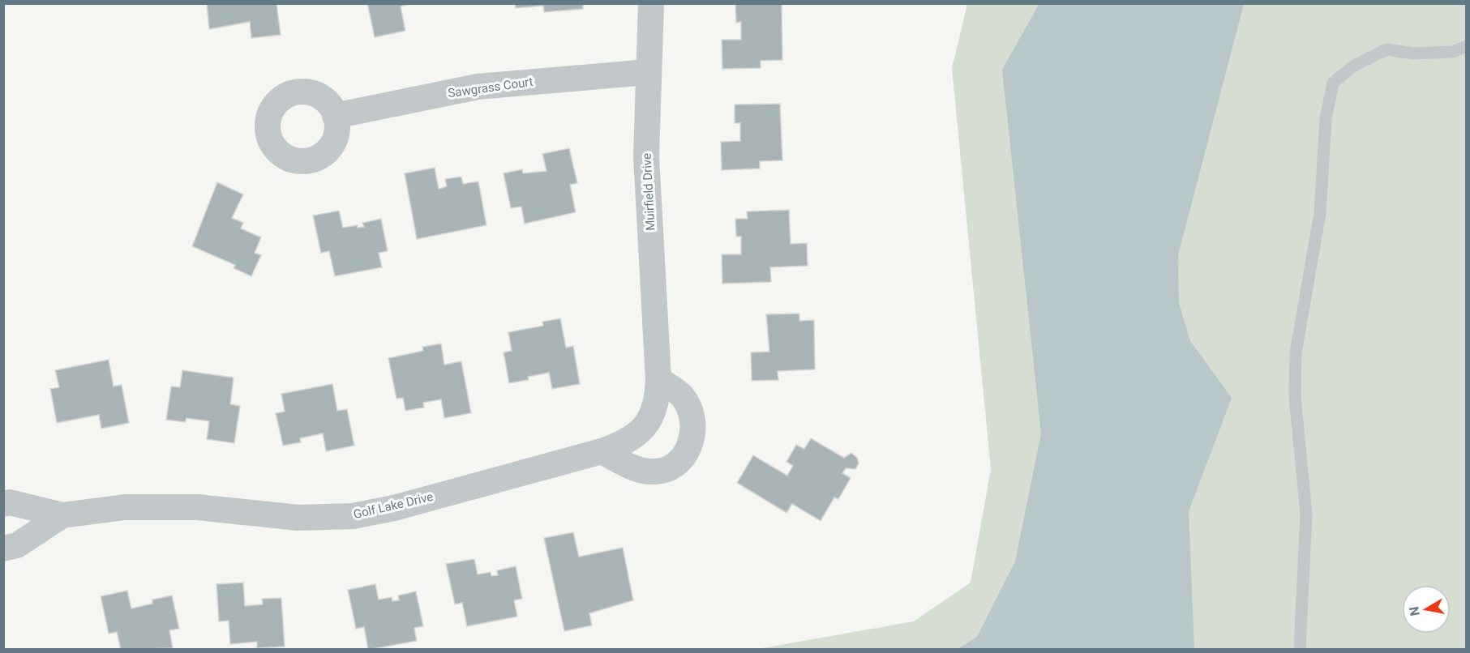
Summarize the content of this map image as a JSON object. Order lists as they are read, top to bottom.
{
  "streets": {
    "street": ["Sawgrass Court", "Muirfield Drive", "Golf Lake Drive"]
  },
  "crossings": [
    ["Sawgrass Court", "Muirfield Drive"],
    ["Muirfield Drive", "Golf Lake Drive"]
  ],
  "north": "left"
}
